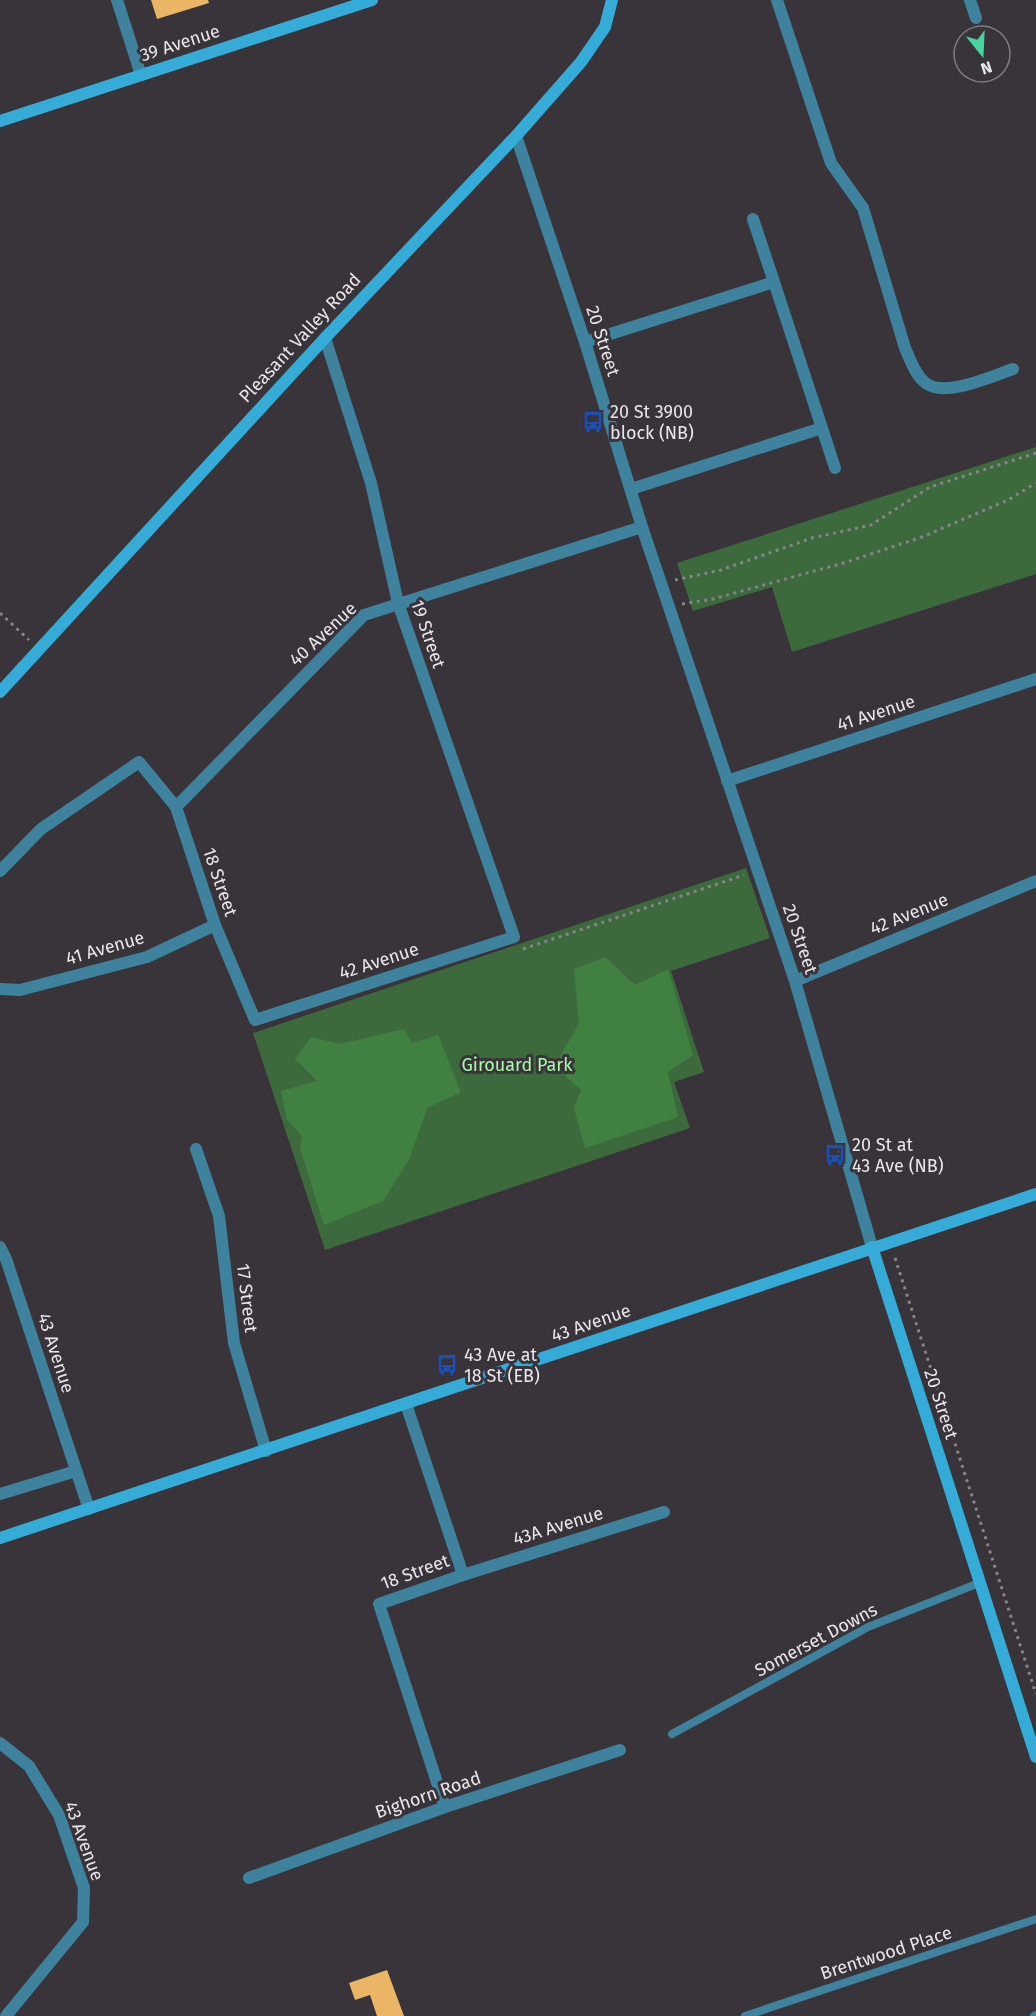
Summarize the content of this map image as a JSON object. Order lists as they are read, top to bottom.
{
  "streets": {
    "street": [
      "39 Avenue",
      "Pleasant Valley Road",
      "20 Street",
      "40 Avenue",
      "19 Street",
      "41 Avenue",
      "18 Street",
      "42 Avenue",
      "17 Street",
      "43 Avenue",
      "43A Avenue",
      "Bighorn Road"
    ],
    "lane": ["Somerset Downs", "Brentwood Place"]
  },
  "crossings": [
    ["Pleasant Valley Road", "20 Street"],
    ["Pleasant Valley Road", "19 Street"],
    ["20 Street", "40 Avenue"],
    ["20 Street", "41 Avenue"],
    ["20 Street", "42 Avenue"],
    ["20 Street", "43 Avenue"],
    ["20 Street", "Somerset Downs"],
    ["40 Avenue", "19 Street"],
    ["40 Avenue", "18 Street"],
    ["19 Street", "42 Avenue"],
    ["41 Avenue", "18 Street"],
    ["18 Street", "42 Avenue"],
    ["18 Street", "43 Avenue"],
    ["18 Street", "43A Avenue"],
    ["18 Street", "Bighorn Road"],
    ["17 Street", "43 Avenue"]
  ],
  "parks": ["Girouard Park"],
  "places": {
    "bus stop": ["20 St 3900 block (NB)", "20 St at 43 Ave (NB)", "43 Ave at 18 St (EB)"]
  },
  "north": "bottom"
}
